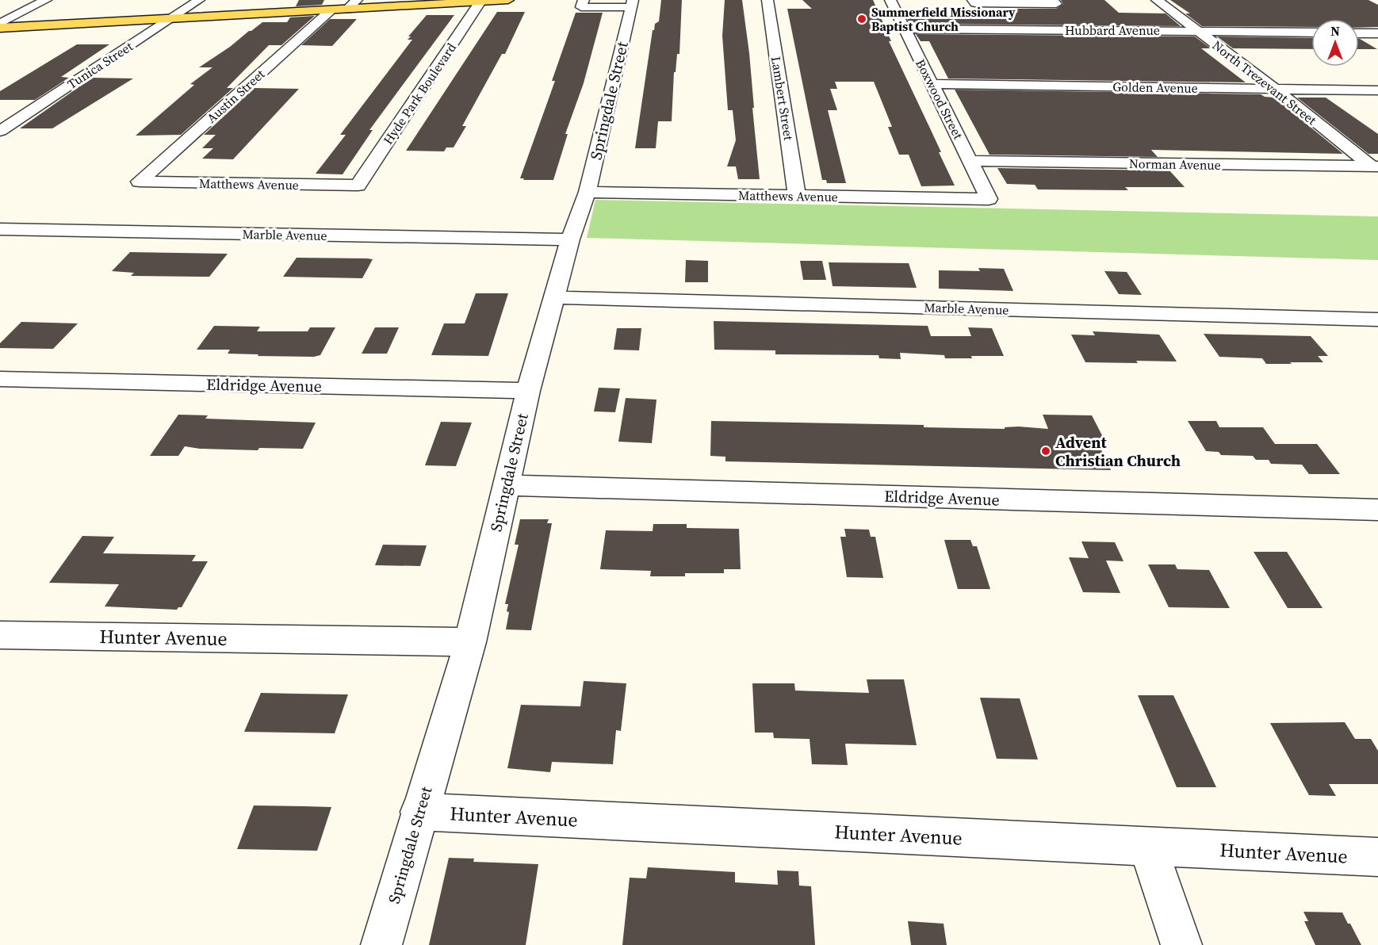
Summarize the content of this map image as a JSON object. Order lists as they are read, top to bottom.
{
  "streets": {
    "street": [
      "Hubbard Avenue",
      "Tunica Street",
      "North Trezevant Street",
      "Golden Avenue",
      "Hyde Park Boulevard",
      "Austin Street",
      "Lambert Street",
      "Boxwood Street",
      "Springdale Street",
      "Norman Avenue",
      "Matthews Avenue",
      "Marble Avenue",
      "Eldridge Avenue",
      "Hunter Avenue"
    ]
  },
  "crossings": [
    ["Hubbard Avenue", "North Trezevant Street"],
    ["Hubbard Avenue", "Boxwood Street"],
    ["North Trezevant Street", "Golden Avenue"],
    ["North Trezevant Street", "Norman Avenue"],
    ["Golden Avenue", "Boxwood Street"],
    ["Hyde Park Boulevard", "Matthews Avenue"],
    ["Austin Street", "Matthews Avenue"],
    ["Lambert Street", "Matthews Avenue"],
    ["Boxwood Street", "Norman Avenue"],
    ["Boxwood Street", "Matthews Avenue"],
    ["Springdale Street", "Matthews Avenue"],
    ["Springdale Street", "Marble Avenue"],
    ["Springdale Street", "Eldridge Avenue"],
    ["Springdale Street", "Hunter Avenue"]
  ],
  "places": ["Summerfield Missionary Baptist Church", "Advent Christian Church"],
  "north": "top"
}
